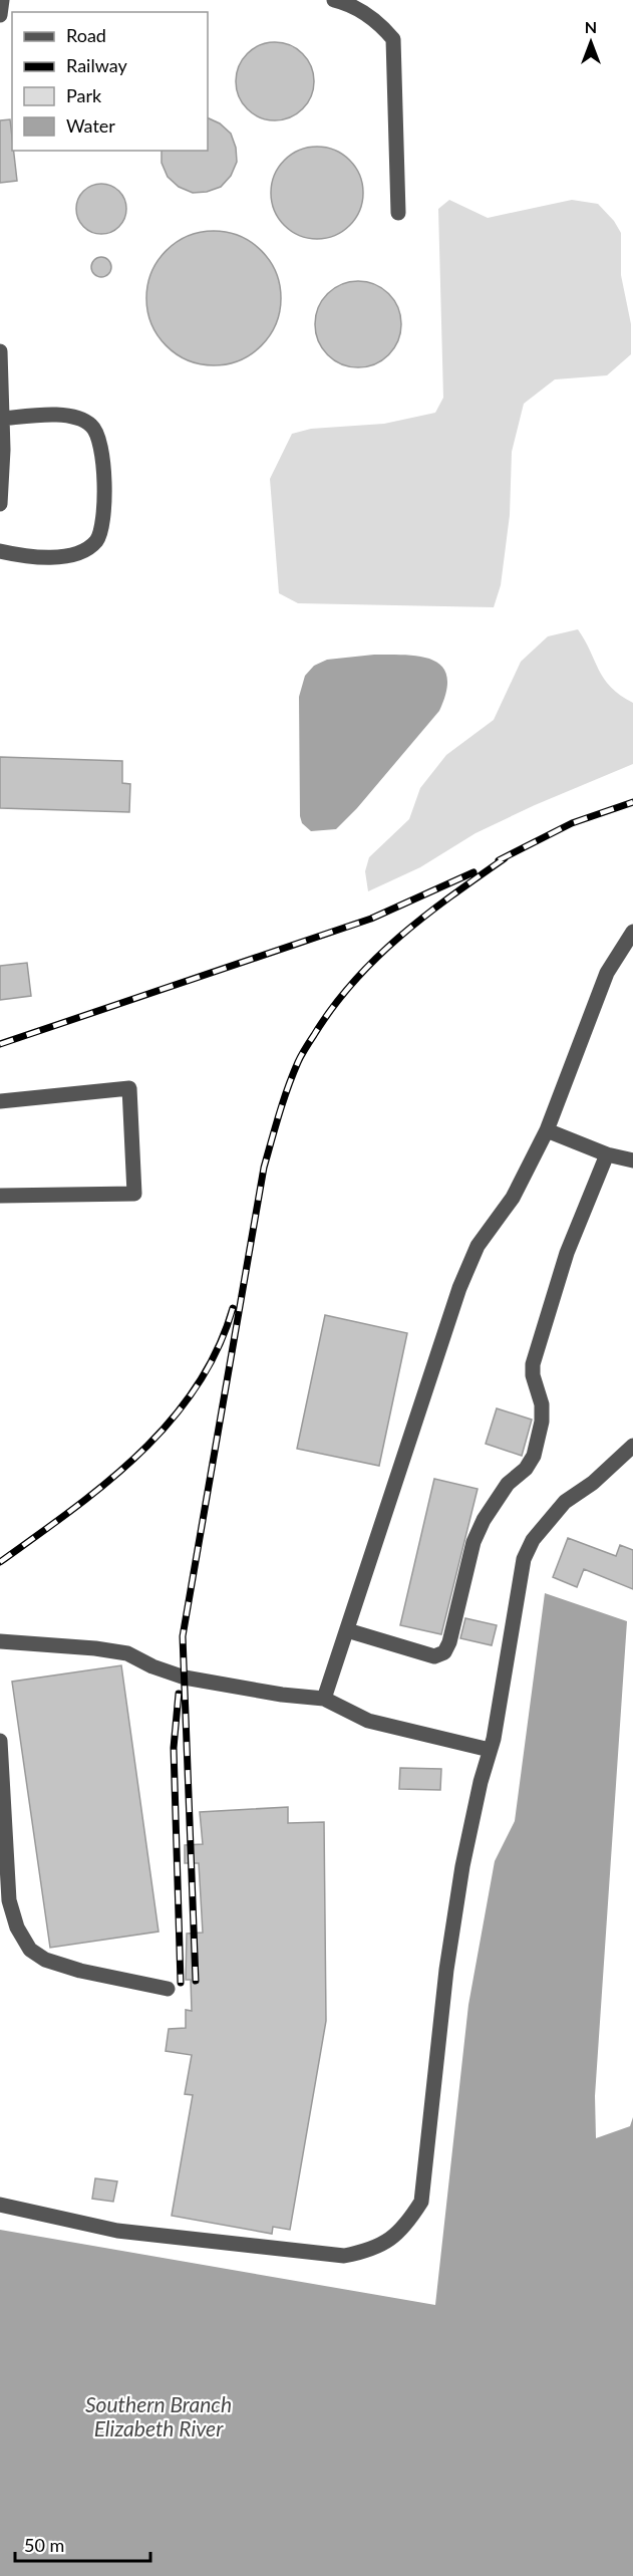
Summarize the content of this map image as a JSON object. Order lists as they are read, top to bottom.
{
  "water": ["Southern Branch Elizabeth River"],
  "legend": [
    "Road",
    "Railway",
    "Park",
    "Water"
  ],
  "scale_bar": "50 m",
  "north": "top"
}
